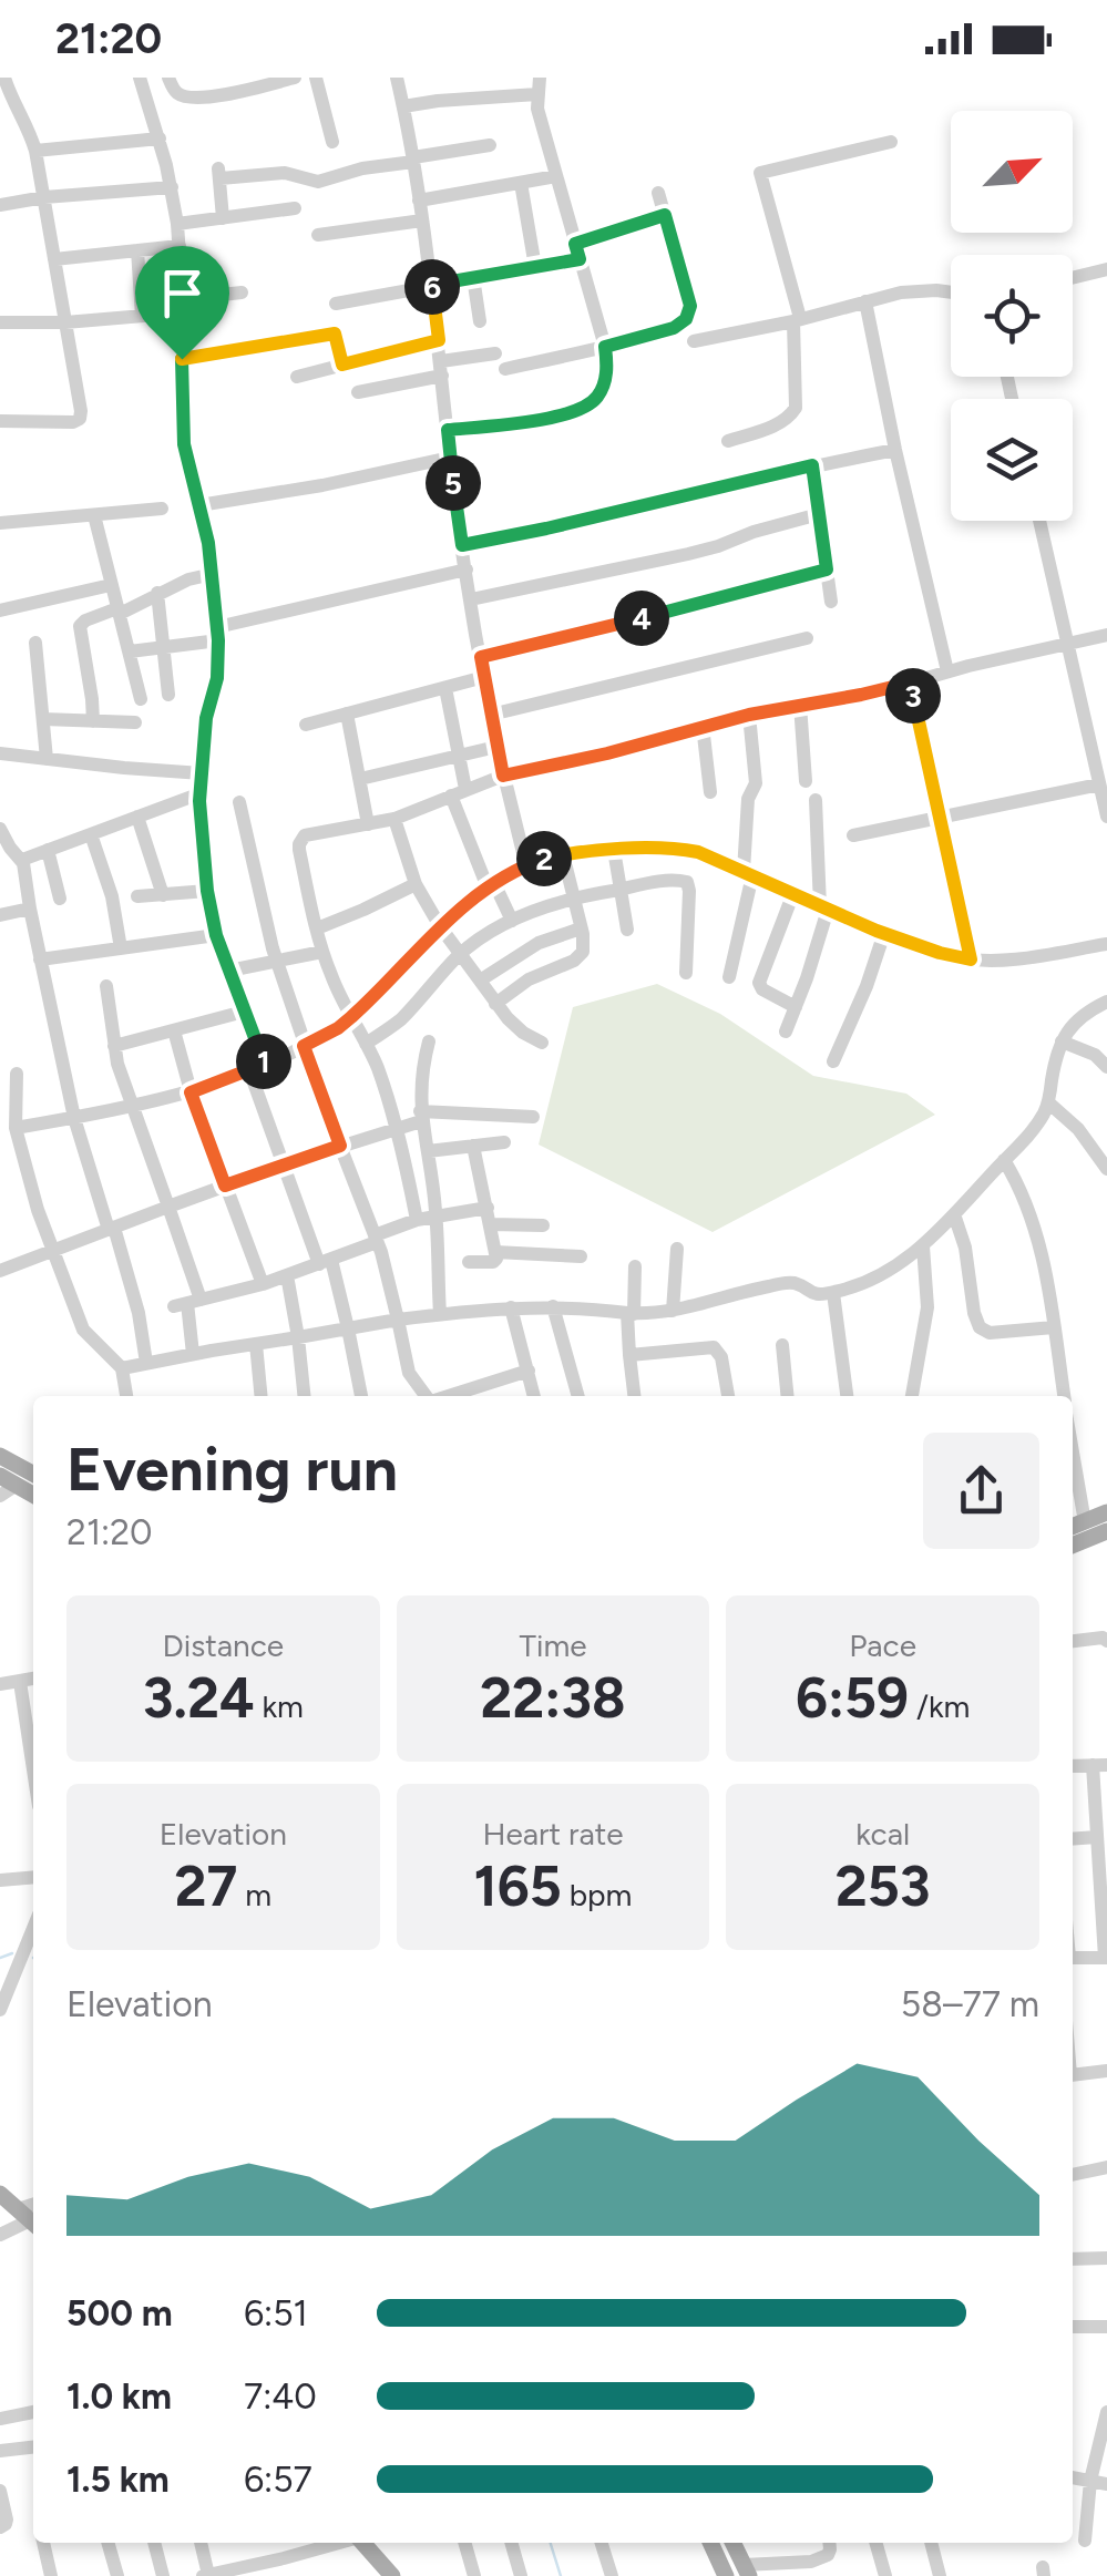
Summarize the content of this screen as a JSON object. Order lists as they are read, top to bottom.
{
  "north": "top right",
  "page": {
    "status": "21:20",
    "pins": [
      "6",
      "5",
      "4",
      "3",
      "2",
      "1"
    ],
    "heading": ["Evening run", "21:20"],
    "stats": [
      ["Distance", "3.24 km"],
      ["Time", "22:38"],
      ["Pace", "6:59 /km"],
      ["Elevation", "27 m"],
      ["Heart rate", "165 bpm"],
      ["kcal", "253"]
    ],
    "chart": ["Elevation", "58–77 m"],
    "list": [
      {
        "name": "500 m",
        "note": "6:51"
      },
      {
        "name": "1.0 km",
        "note": "7:40"
      },
      {
        "name": "1.5 km",
        "note": "6:57"
      }
    ]
  }
}
